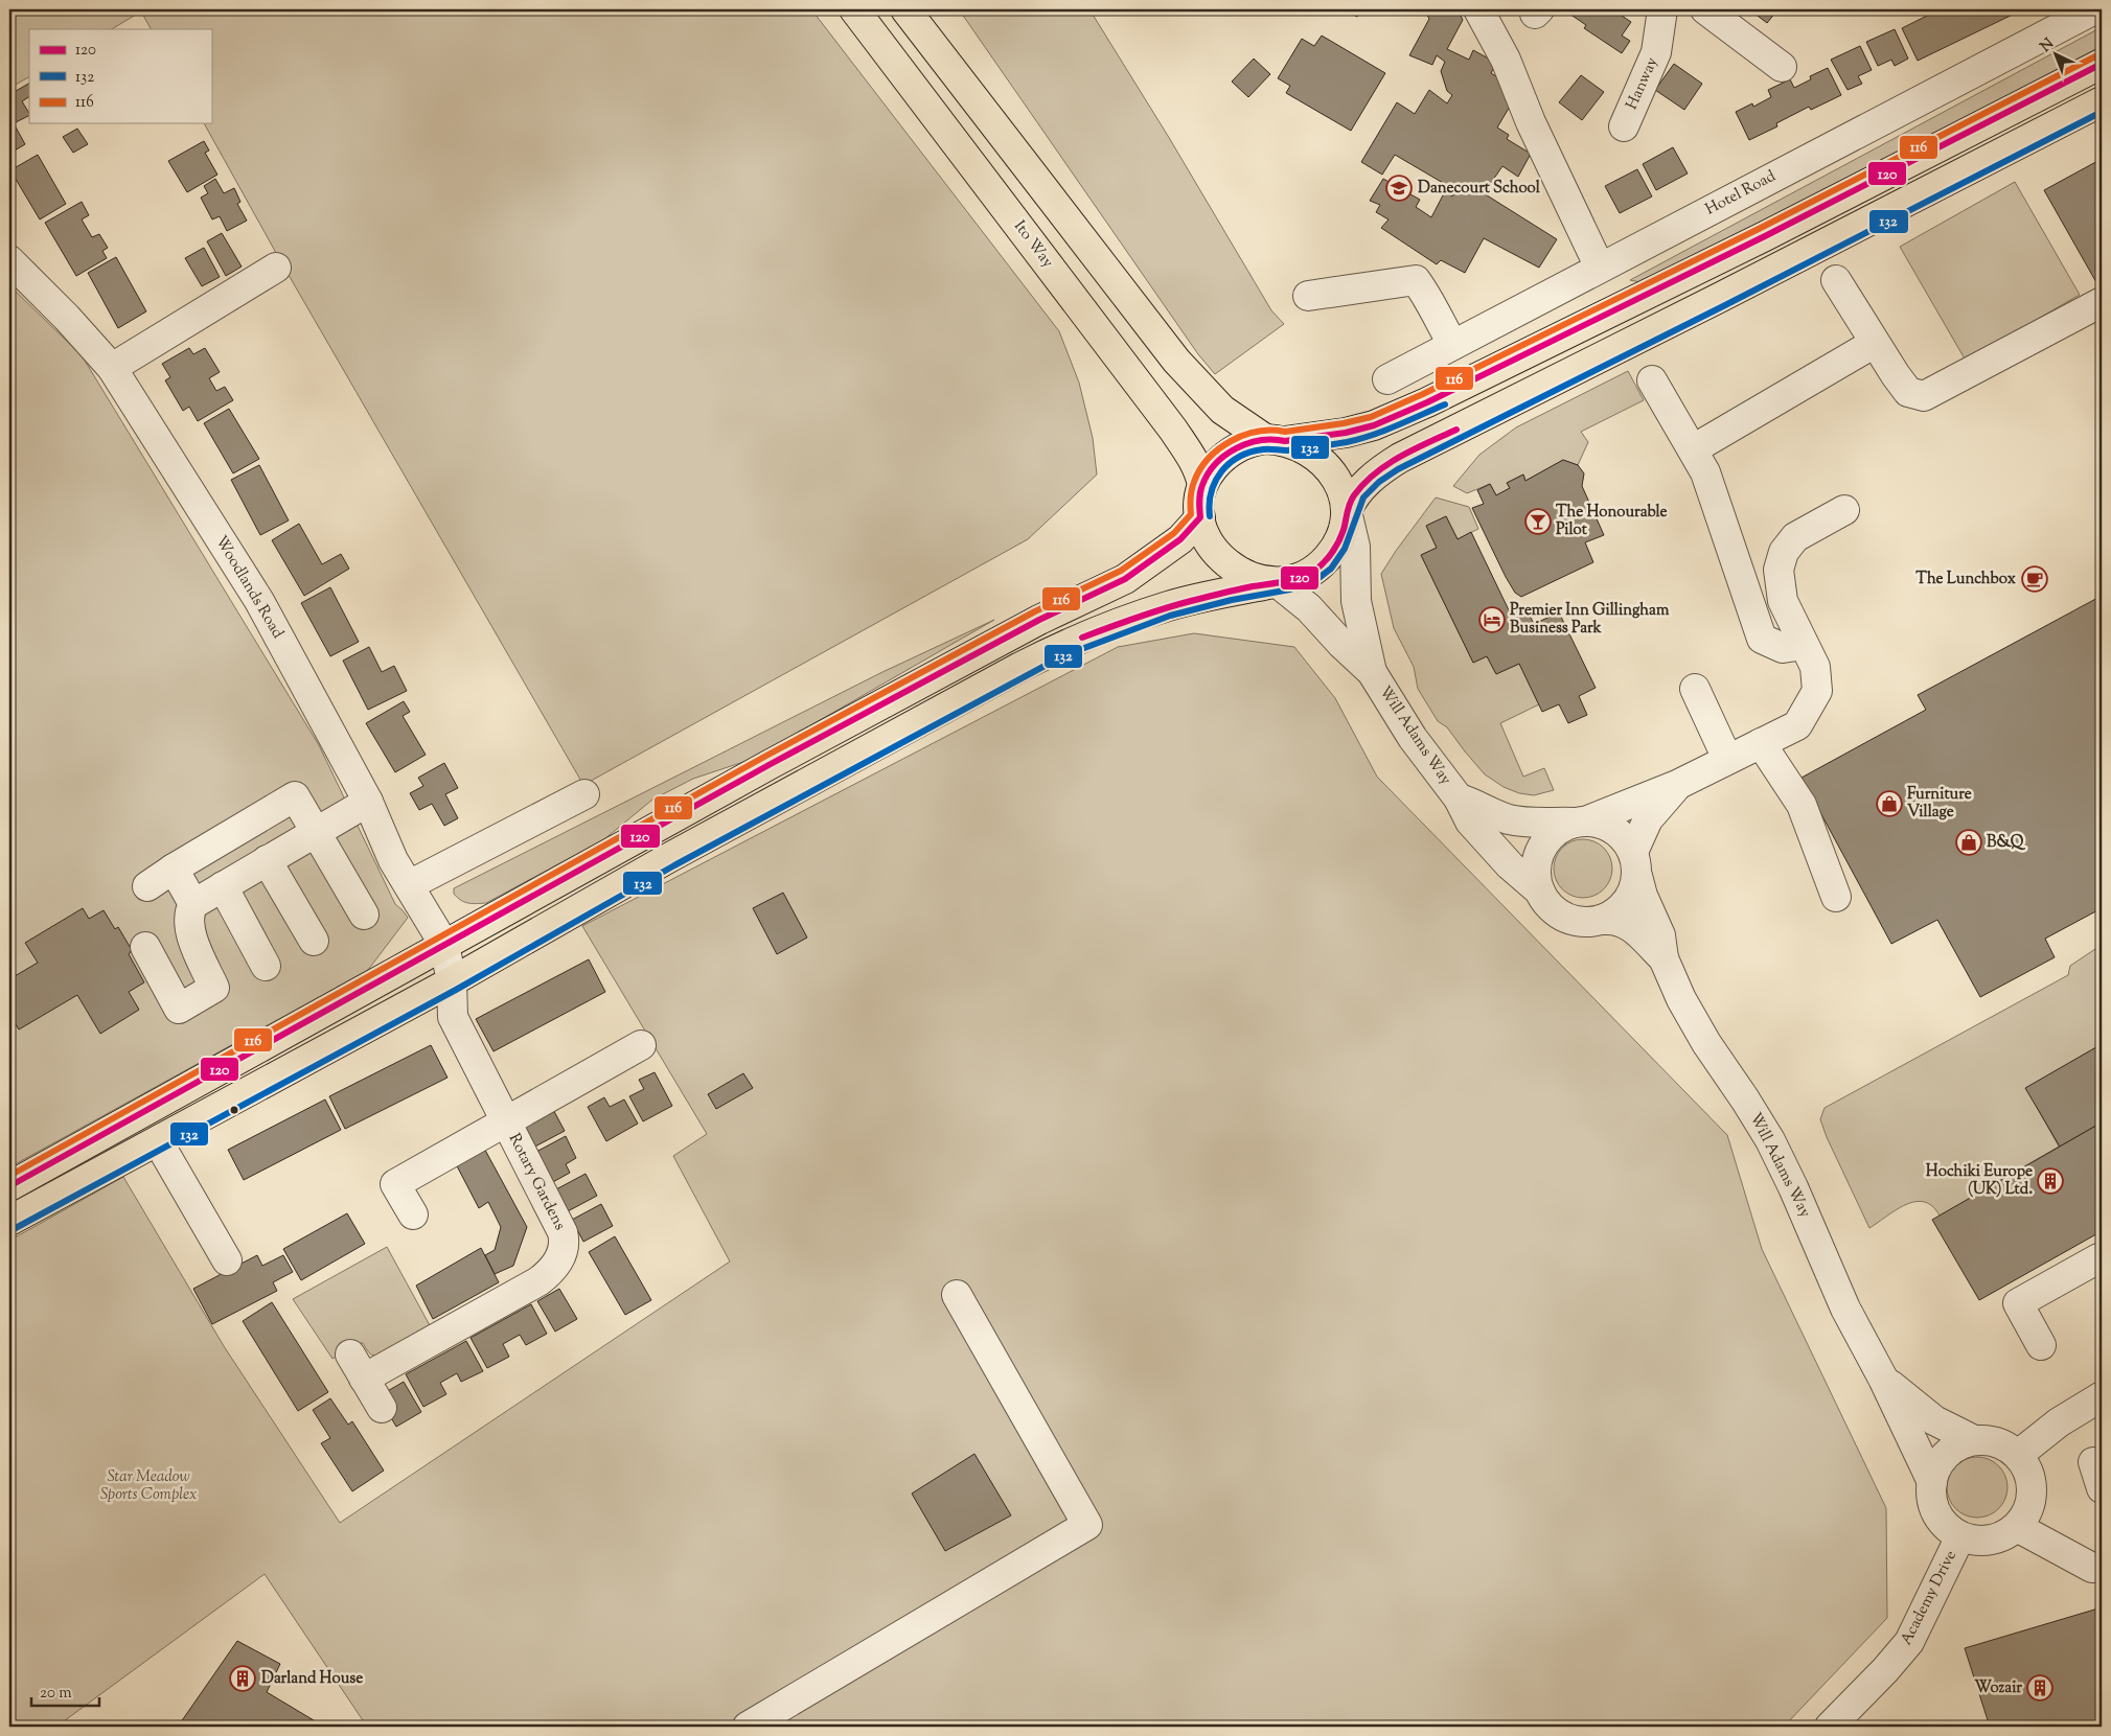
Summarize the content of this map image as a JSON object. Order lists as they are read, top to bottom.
{
  "streets": {
    "main road": ["Ito Way"],
    "street": [
      "Hanway",
      "Hotel Road",
      "Woodlands Road",
      "Will Adams Way",
      "Rotary Gardens",
      "Academy Drive"
    ]
  },
  "crossings": [
    ["Ito Way", "Will Adams Way"],
    ["Woodlands Road", "Rotary Gardens"],
    ["Will Adams Way", "Academy Drive"]
  ],
  "parks": ["Star Meadow Sports Complex"],
  "places": {
    "school or university": ["Danecourt School"],
    "bar": ["The Honourable Pilot"],
    "cafe": ["The Lunchbox"],
    "hotel": ["Premier Inn Gillingham Business Park"],
    "shop": ["Furniture Village", "B&Q"],
    "building": ["Hochiki Europe (UK) Ltd.", "Darland House", "Wozair"]
  },
  "lines": ["transit line 116", "transit line 120", "transit line 132"],
  "legend": ["120", "132", "116"],
  "scale_bar": "20 m",
  "north": "top left"
}
